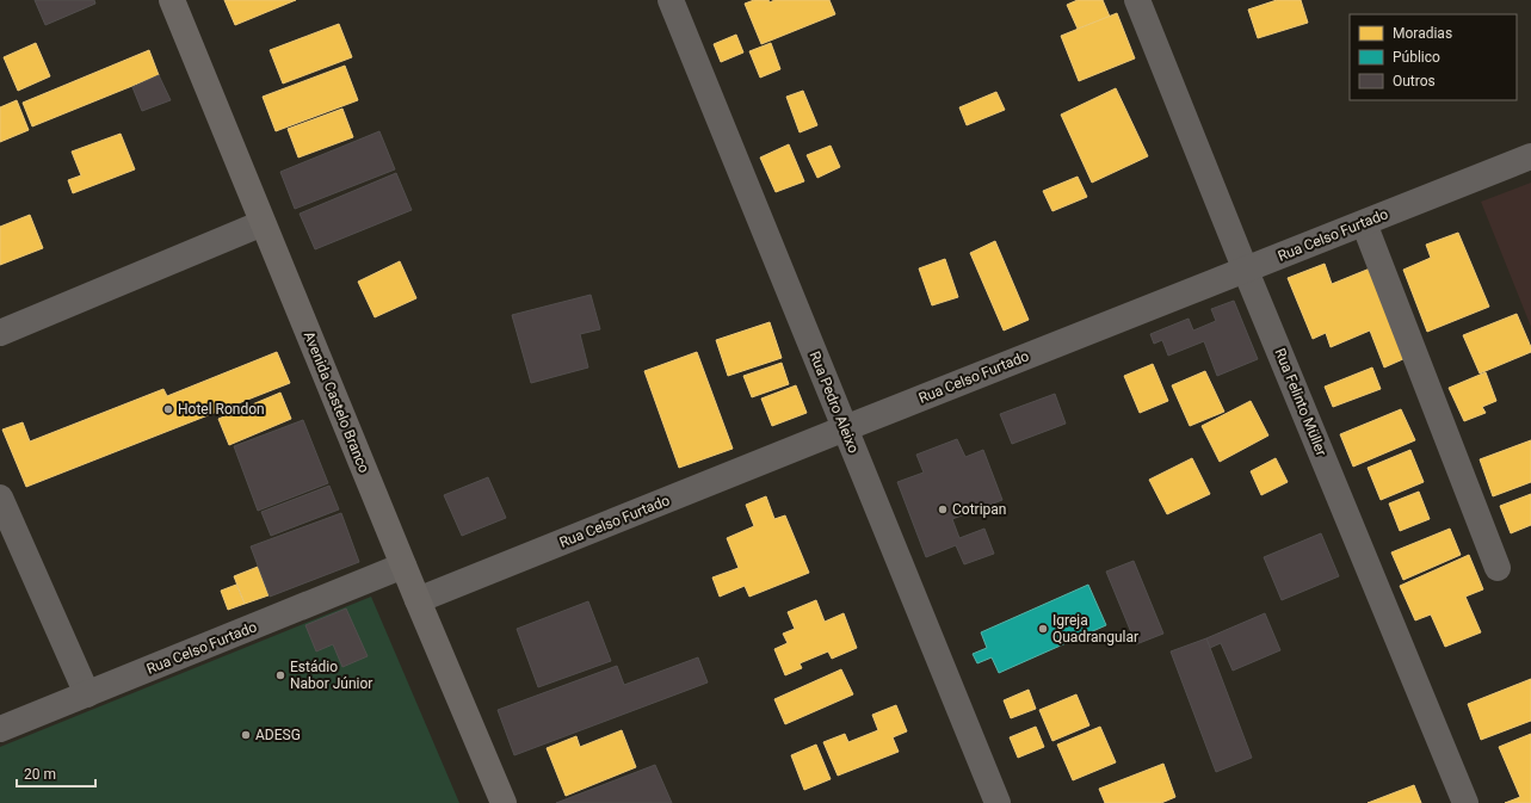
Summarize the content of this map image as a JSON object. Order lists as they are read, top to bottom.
{
  "streets": {
    "highway": ["Avenida Castelo Branco"],
    "street": ["Rua Celso Furtado", "Rua Pedro Aleixo", "Rua Felinto Müller"]
  },
  "crossings": [
    ["Rua Celso Furtado", "Avenida Castelo Branco"],
    ["Rua Celso Furtado", "Rua Pedro Aleixo"],
    ["Rua Celso Furtado", "Rua Felinto Müller"]
  ],
  "places": [
    "Hotel Rondon",
    "Cotripan",
    "Igreja Quadrangular",
    "Estádio Nabor Júnior",
    "ADESG"
  ],
  "legend": ["Moradias", "Público", "Outros"],
  "scale_bar": "20 m"
}
